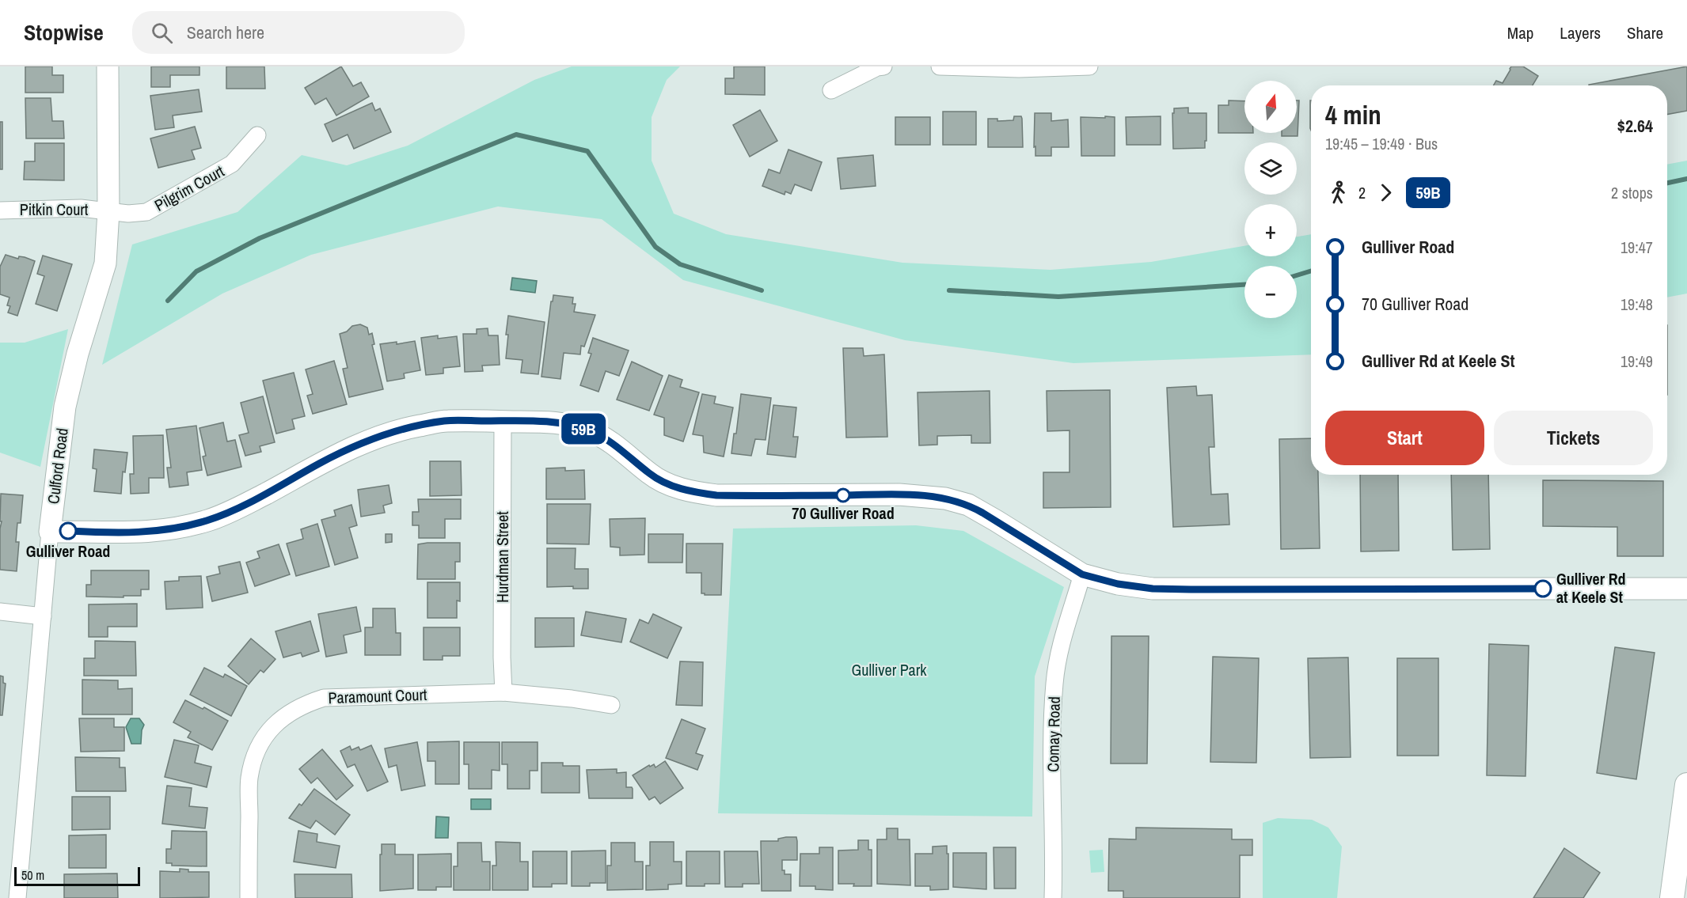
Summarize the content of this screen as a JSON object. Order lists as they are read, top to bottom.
{
  "streets": {
    "street": [
      "Pilgrim Court",
      "Pitkin Court",
      "Culford Road",
      "Hurdman Street",
      "Paramount Court",
      "Comay Road"
    ]
  },
  "crossings": [
    ["Pilgrim Court", "Pitkin Court"],
    ["Pilgrim Court", "Culford Road"],
    ["Pitkin Court", "Culford Road"],
    ["Hurdman Street", "Paramount Court"]
  ],
  "parks": ["Gulliver Park"],
  "places": ["70 Gulliver Road", "Gulliver Road", "Gulliver Rd at Keele St"],
  "lines": ["bus line 59B"],
  "scale_bar": "50 m",
  "north": "top",
  "page": {
    "header": "Stopwise",
    "search": "Search here",
    "nav": ["Map", "Layers", "Share"],
    "on_map": "59B",
    "map_buttons": ["+", "−"],
    "heading": ["4 min", "19:45 – 19:49 · Bus", "$2.64"],
    "legs": ["2", "59B", "2 stops"],
    "list": [
      {
        "name": "Gulliver Road",
        "value": "19:47"
      },
      {
        "name": "70 Gulliver Road",
        "value": "19:48"
      },
      {
        "name": "Gulliver Rd at Keele St",
        "value": "19:49"
      }
    ],
    "buttons": ["Start", "Tickets"],
    "scale": "50 m"
  }
}
